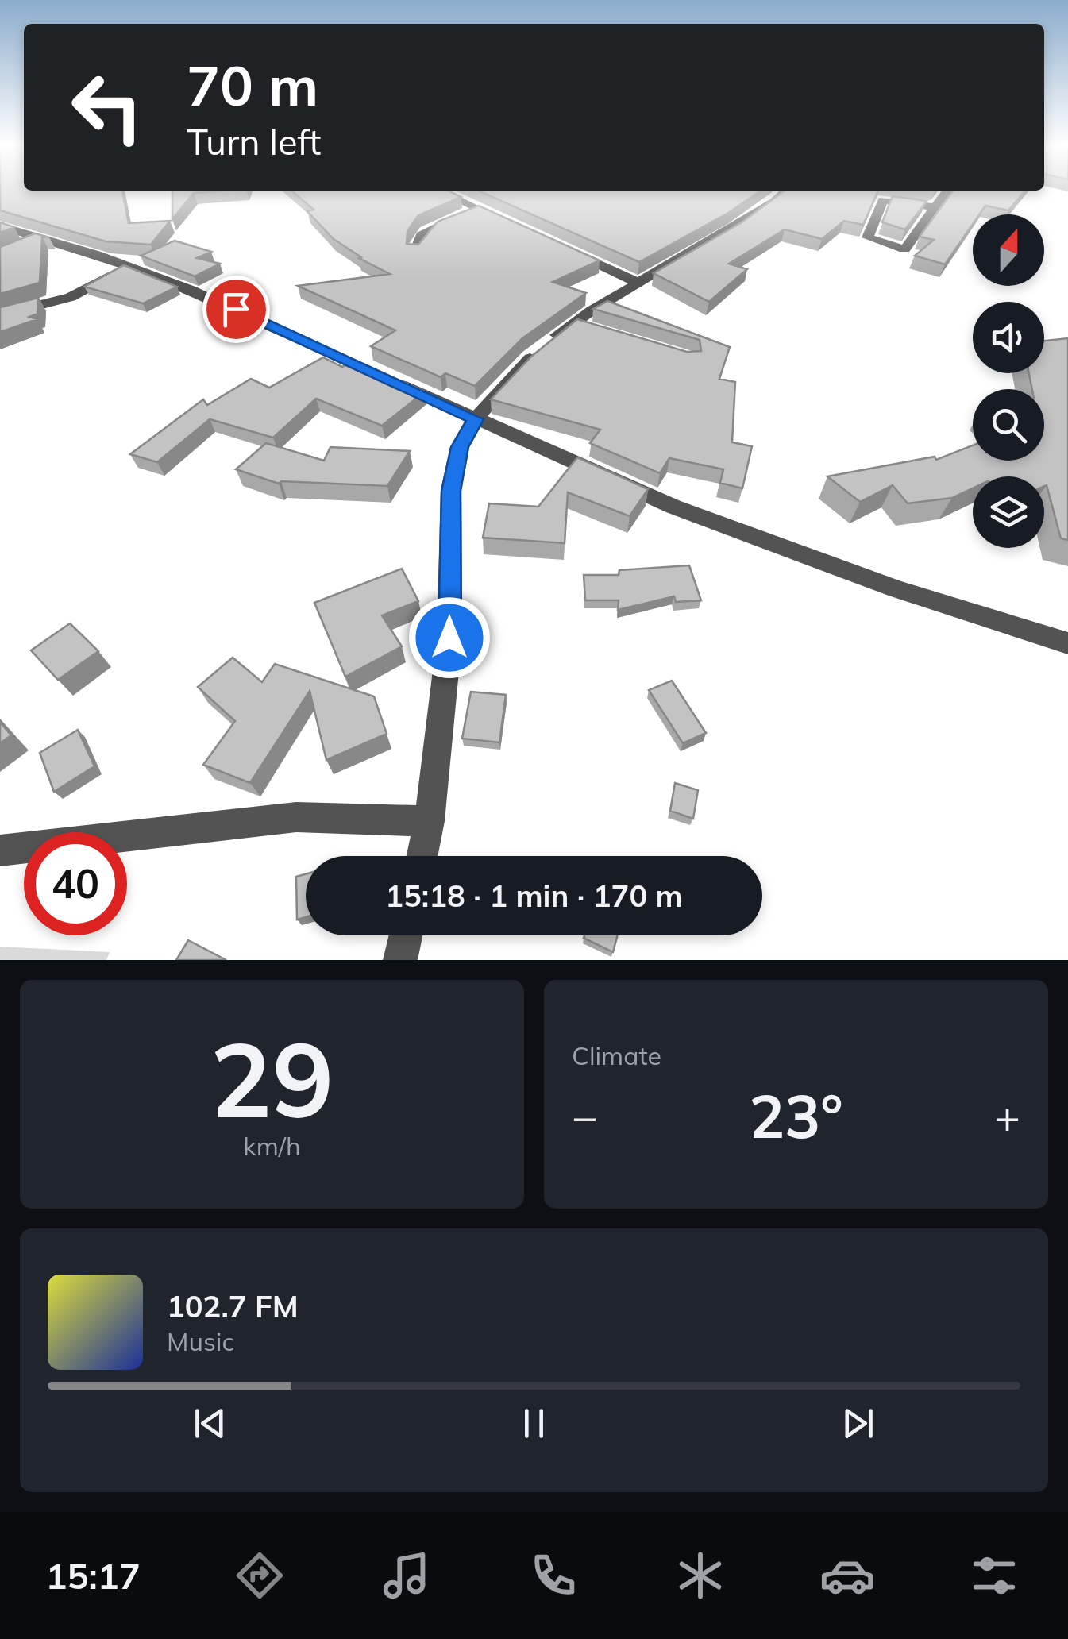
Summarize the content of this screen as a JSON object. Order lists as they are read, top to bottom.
{
  "north": "top",
  "page": {
    "turn": ["70 m", "Turn left"],
    "limit": "40",
    "trip": "15:18 · 1 min · 170 m",
    "tile": [
      ["29", "km/h"],
      "Climate"
    ],
    "heat": ["−", "23°", "+"],
    "song": ["102.7 FM", "Music"],
    "tabs": "15:17"
  }
}
